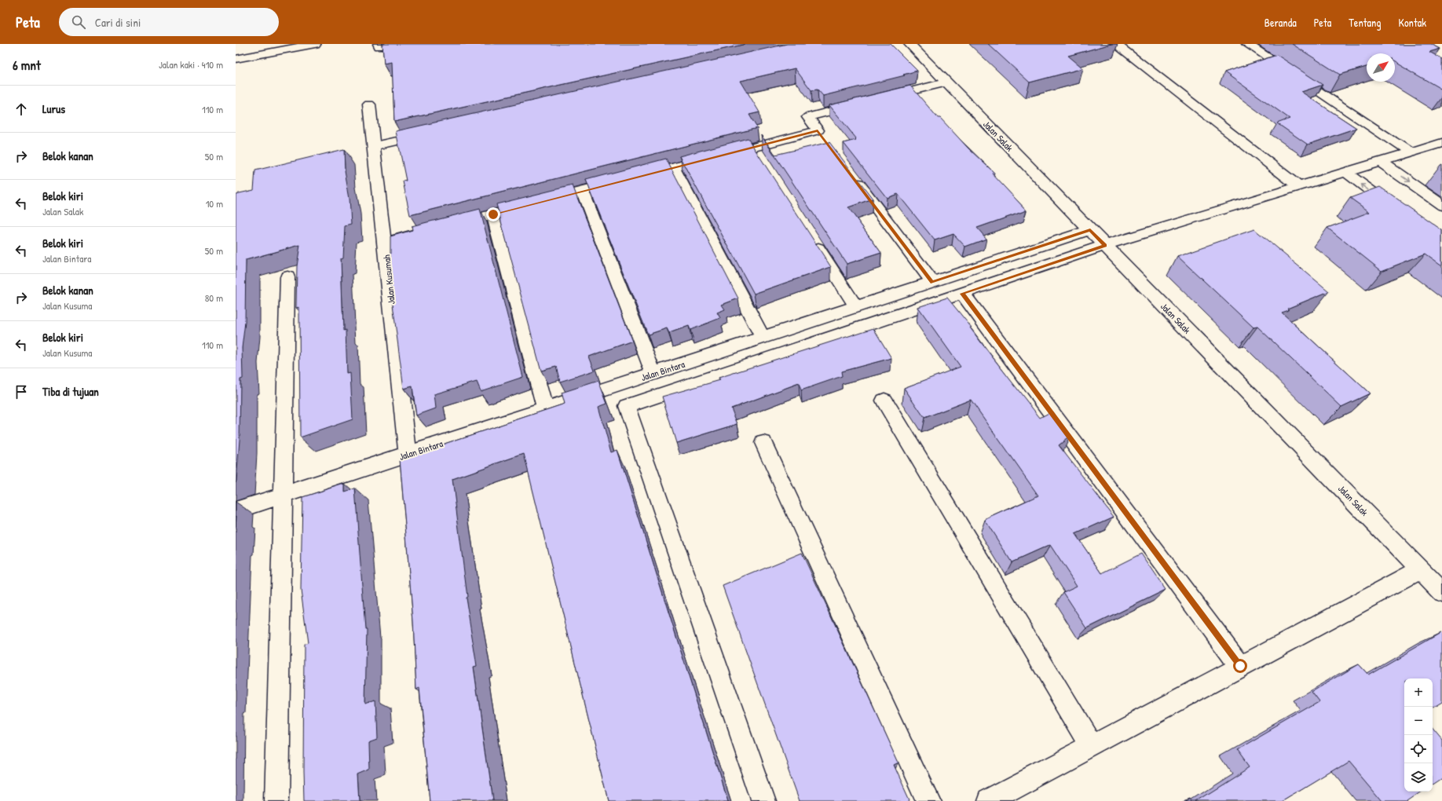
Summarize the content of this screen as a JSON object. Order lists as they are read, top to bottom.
{
  "streets": {
    "street": ["Jalan Salak", "Jalan Kusumah", "Jalan Bintara"]
  },
  "crossings": [
    ["Jalan Salak", "Jalan Bintara"],
    ["Jalan Kusumah", "Jalan Bintara"]
  ],
  "north": "top right",
  "page": {
    "header": "Peta",
    "search": "Cari di sini",
    "nav": [
      "Beranda",
      "Peta",
      "Tentang",
      "Kontak"
    ],
    "heading": ["6 mnt", "Jalan kaki · 410 m"],
    "list": [
      ["Lurus", "110 m"],
      ["Belok kanan", "50 m"],
      ["Belok kiri", "Jalan Salak", "10 m"],
      ["Belok kiri", "Jalan Bintara", "50 m"],
      ["Belok kanan", "Jalan Kusuma", "80 m"],
      ["Belok kiri", "Jalan Kusuma", "110 m"],
      "Tiba di tujuan"
    ],
    "map_buttons": ["+", "−"]
  }
}
